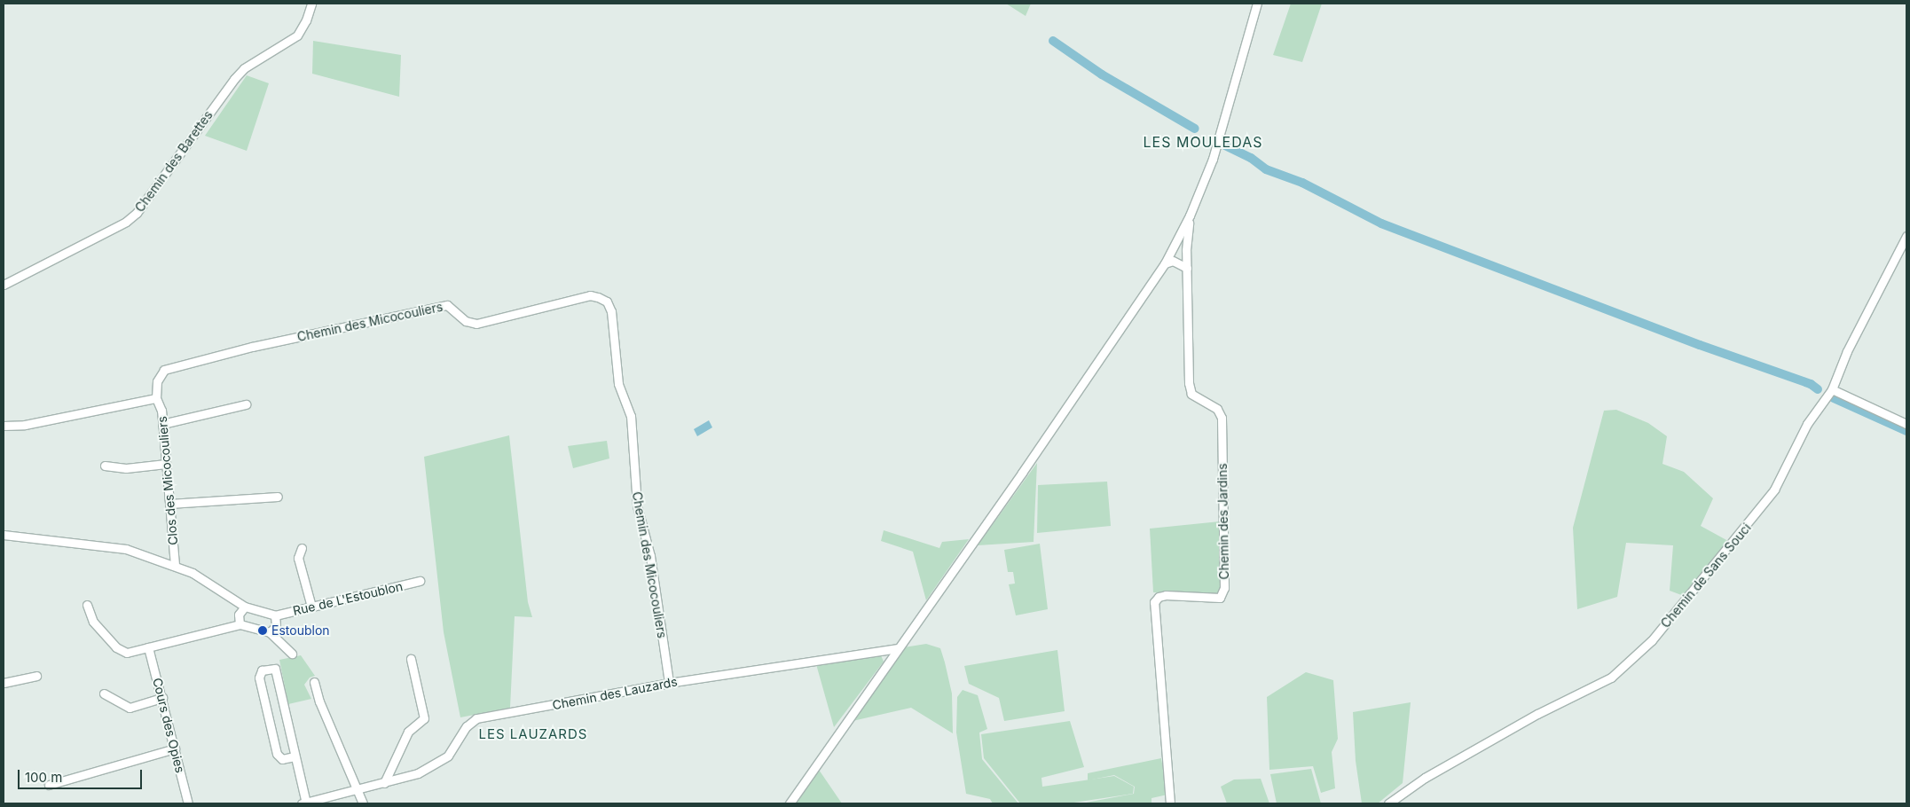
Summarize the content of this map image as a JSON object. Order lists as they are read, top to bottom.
{
  "streets": {
    "street": [
      "Chemin des Barettes",
      "Chemin des Micocouliers",
      "Clos des Micocouliers",
      "Chemin des Jardins",
      "Chemin de Sans Souci",
      "Rue de L'Estoublon",
      "Chemin des Lauzards",
      "Cours des Opies"
    ]
  },
  "crossings": [
    ["Chemin des Micocouliers", "Clos des Micocouliers"],
    ["Chemin des Micocouliers", "Chemin des Lauzards"]
  ],
  "districts": ["LES MOULEDAS", "LES LAUZARDS"],
  "places": ["Estoublon"],
  "scale_bar": "100 m"
}
